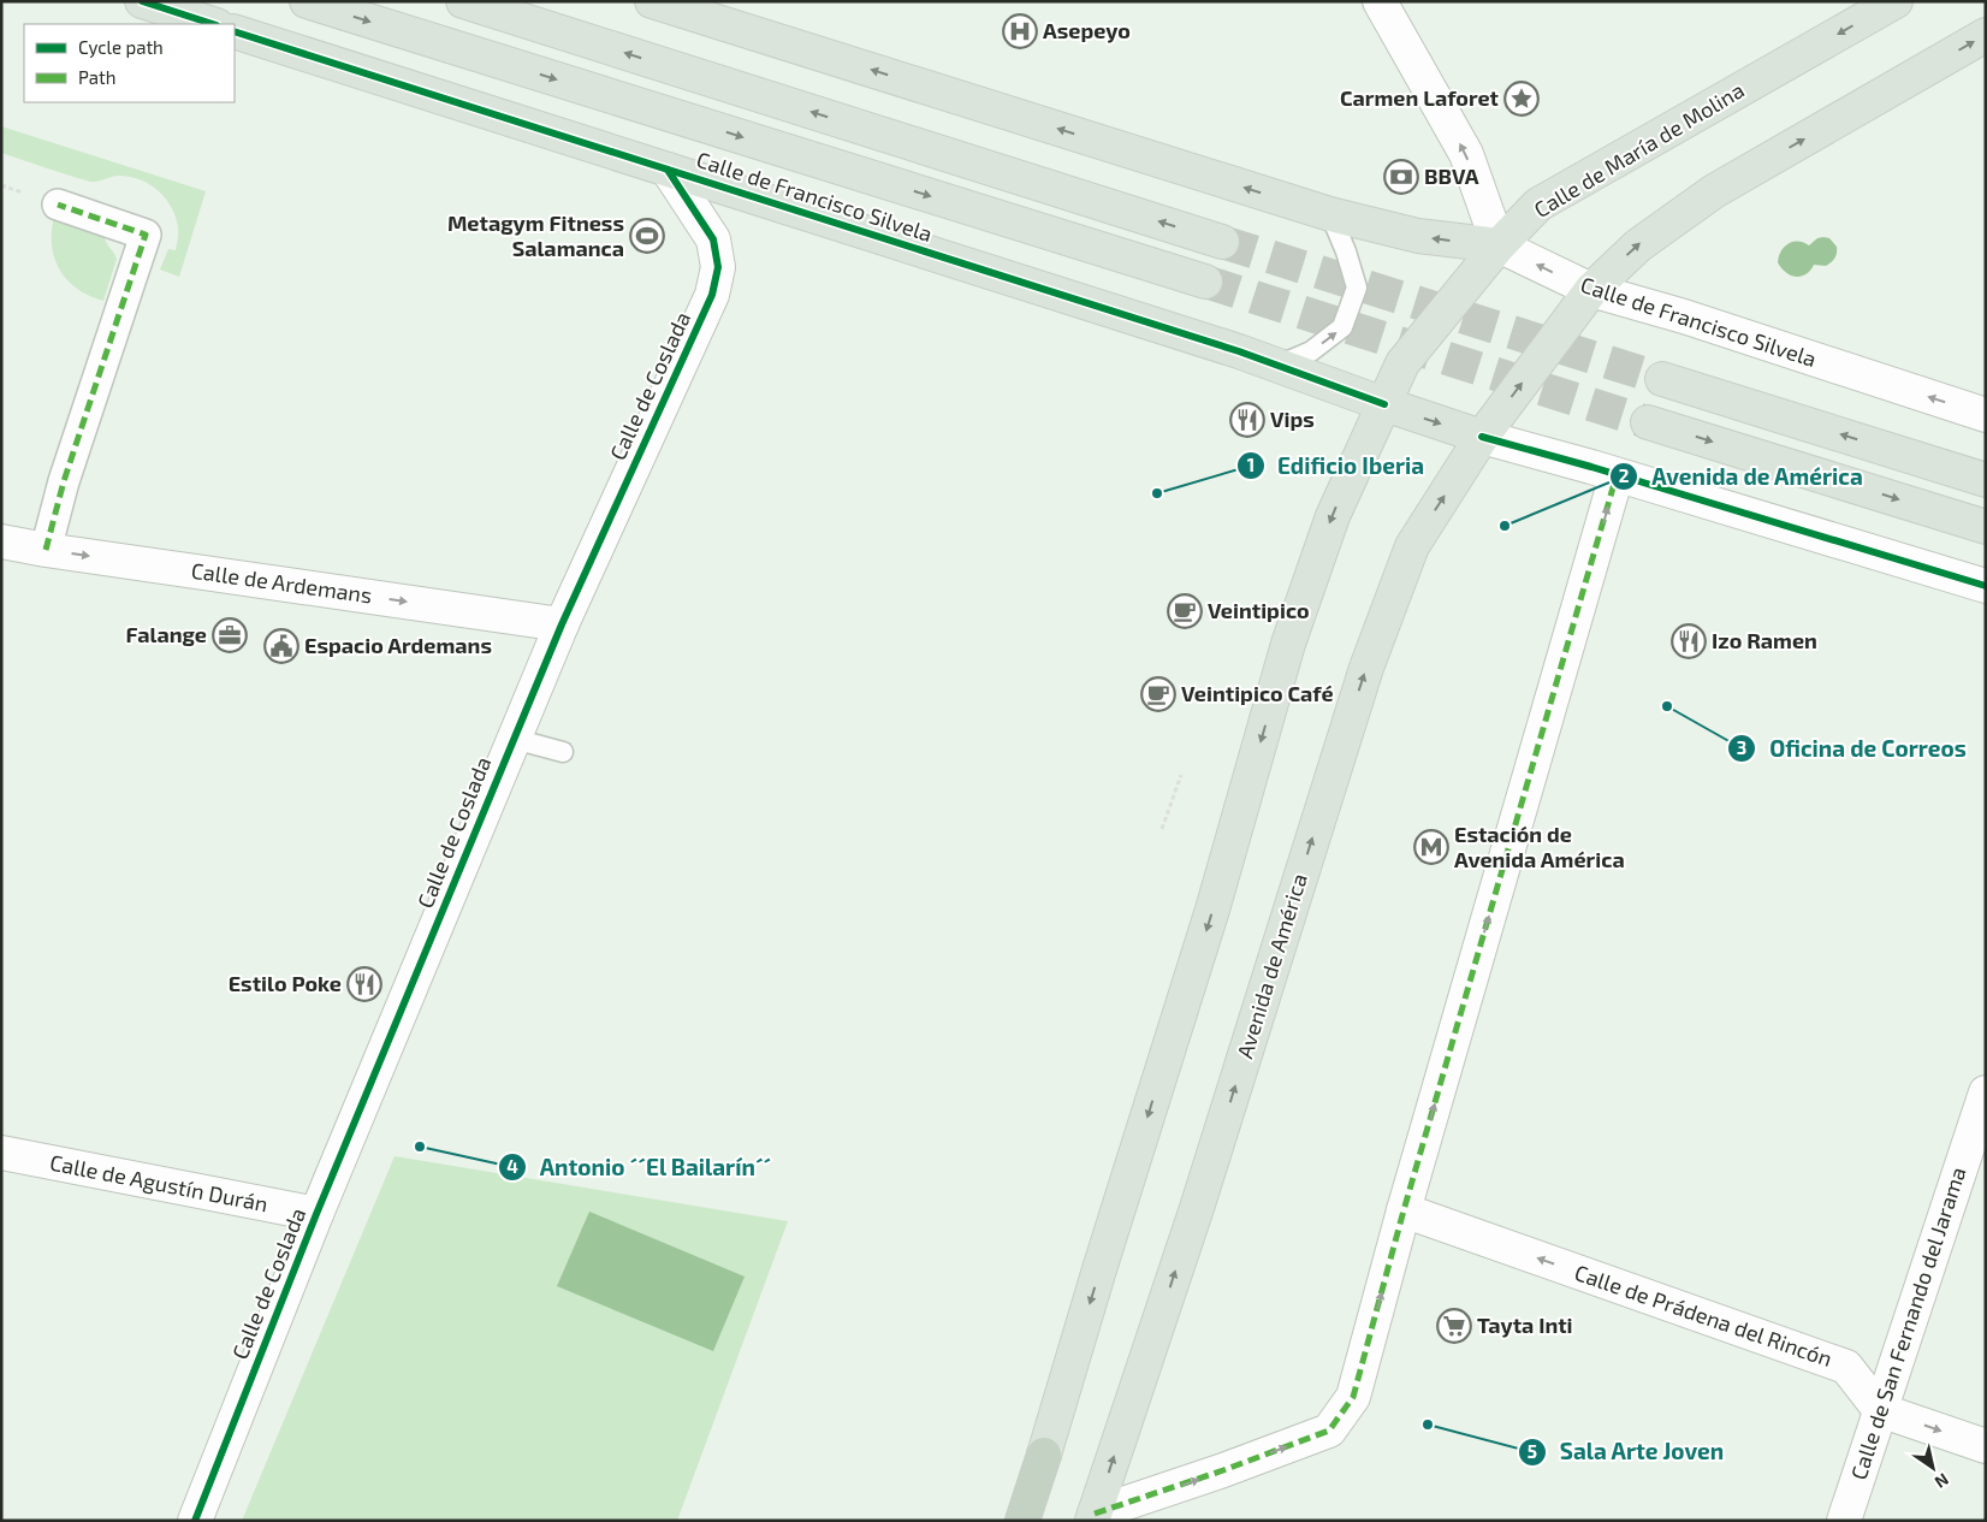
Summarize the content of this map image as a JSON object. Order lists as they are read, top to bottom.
{
  "streets": {
    "main road": ["Calle de María de Molina", "Calle de Francisco Silvela", "Avenida de América"],
    "street": [
      "Calle de Coslada",
      "Calle de Ardemans",
      "Calle de Agustín Durán",
      "Calle de Prádena del Rincón",
      "Calle de San Fernando del Jarama"
    ]
  },
  "crossings": [
    ["Calle de María de Molina", "Calle de Francisco Silvela"],
    ["Calle de Francisco Silvela", "Calle de Coslada"],
    ["Calle de Francisco Silvela", "Avenida de América"],
    ["Calle de Coslada", "Calle de Ardemans"],
    ["Calle de Coslada", "Calle de Agustín Durán"],
    ["Avenida de América", "Calle de Prádena del Rincón"],
    ["Calle de Prádena del Rincón", "Calle de San Fernando del Jarama"]
  ],
  "one_way": ["Calle de Ardemans", "Calle de Prádena del Rincón"],
  "places": {
    "hospital": ["Asepeyo"],
    "place": ["Carmen Laforet"],
    "bank": ["BBVA"],
    "sports": ["Metagym Fitness Salamanca"],
    "restaurant": ["Vips", "Izo Ramen", "Estilo Poke"],
    "other": [
      "Edificio Iberia",
      "Avenida de América",
      "Oficina de Correos",
      "Antonio ´´El Bailarín´´",
      "Sala Arte Joven"
    ],
    "cafe": ["Veintipico", "Veintipico Café"],
    "office": ["Falange"],
    "public building": ["Espacio Ardemans"],
    "metro station": ["Estación de Avenida América"],
    "supermarket": ["Tayta Inti"]
  },
  "legend": ["Cycle path", "Path"],
  "north": "bottom right"
}
